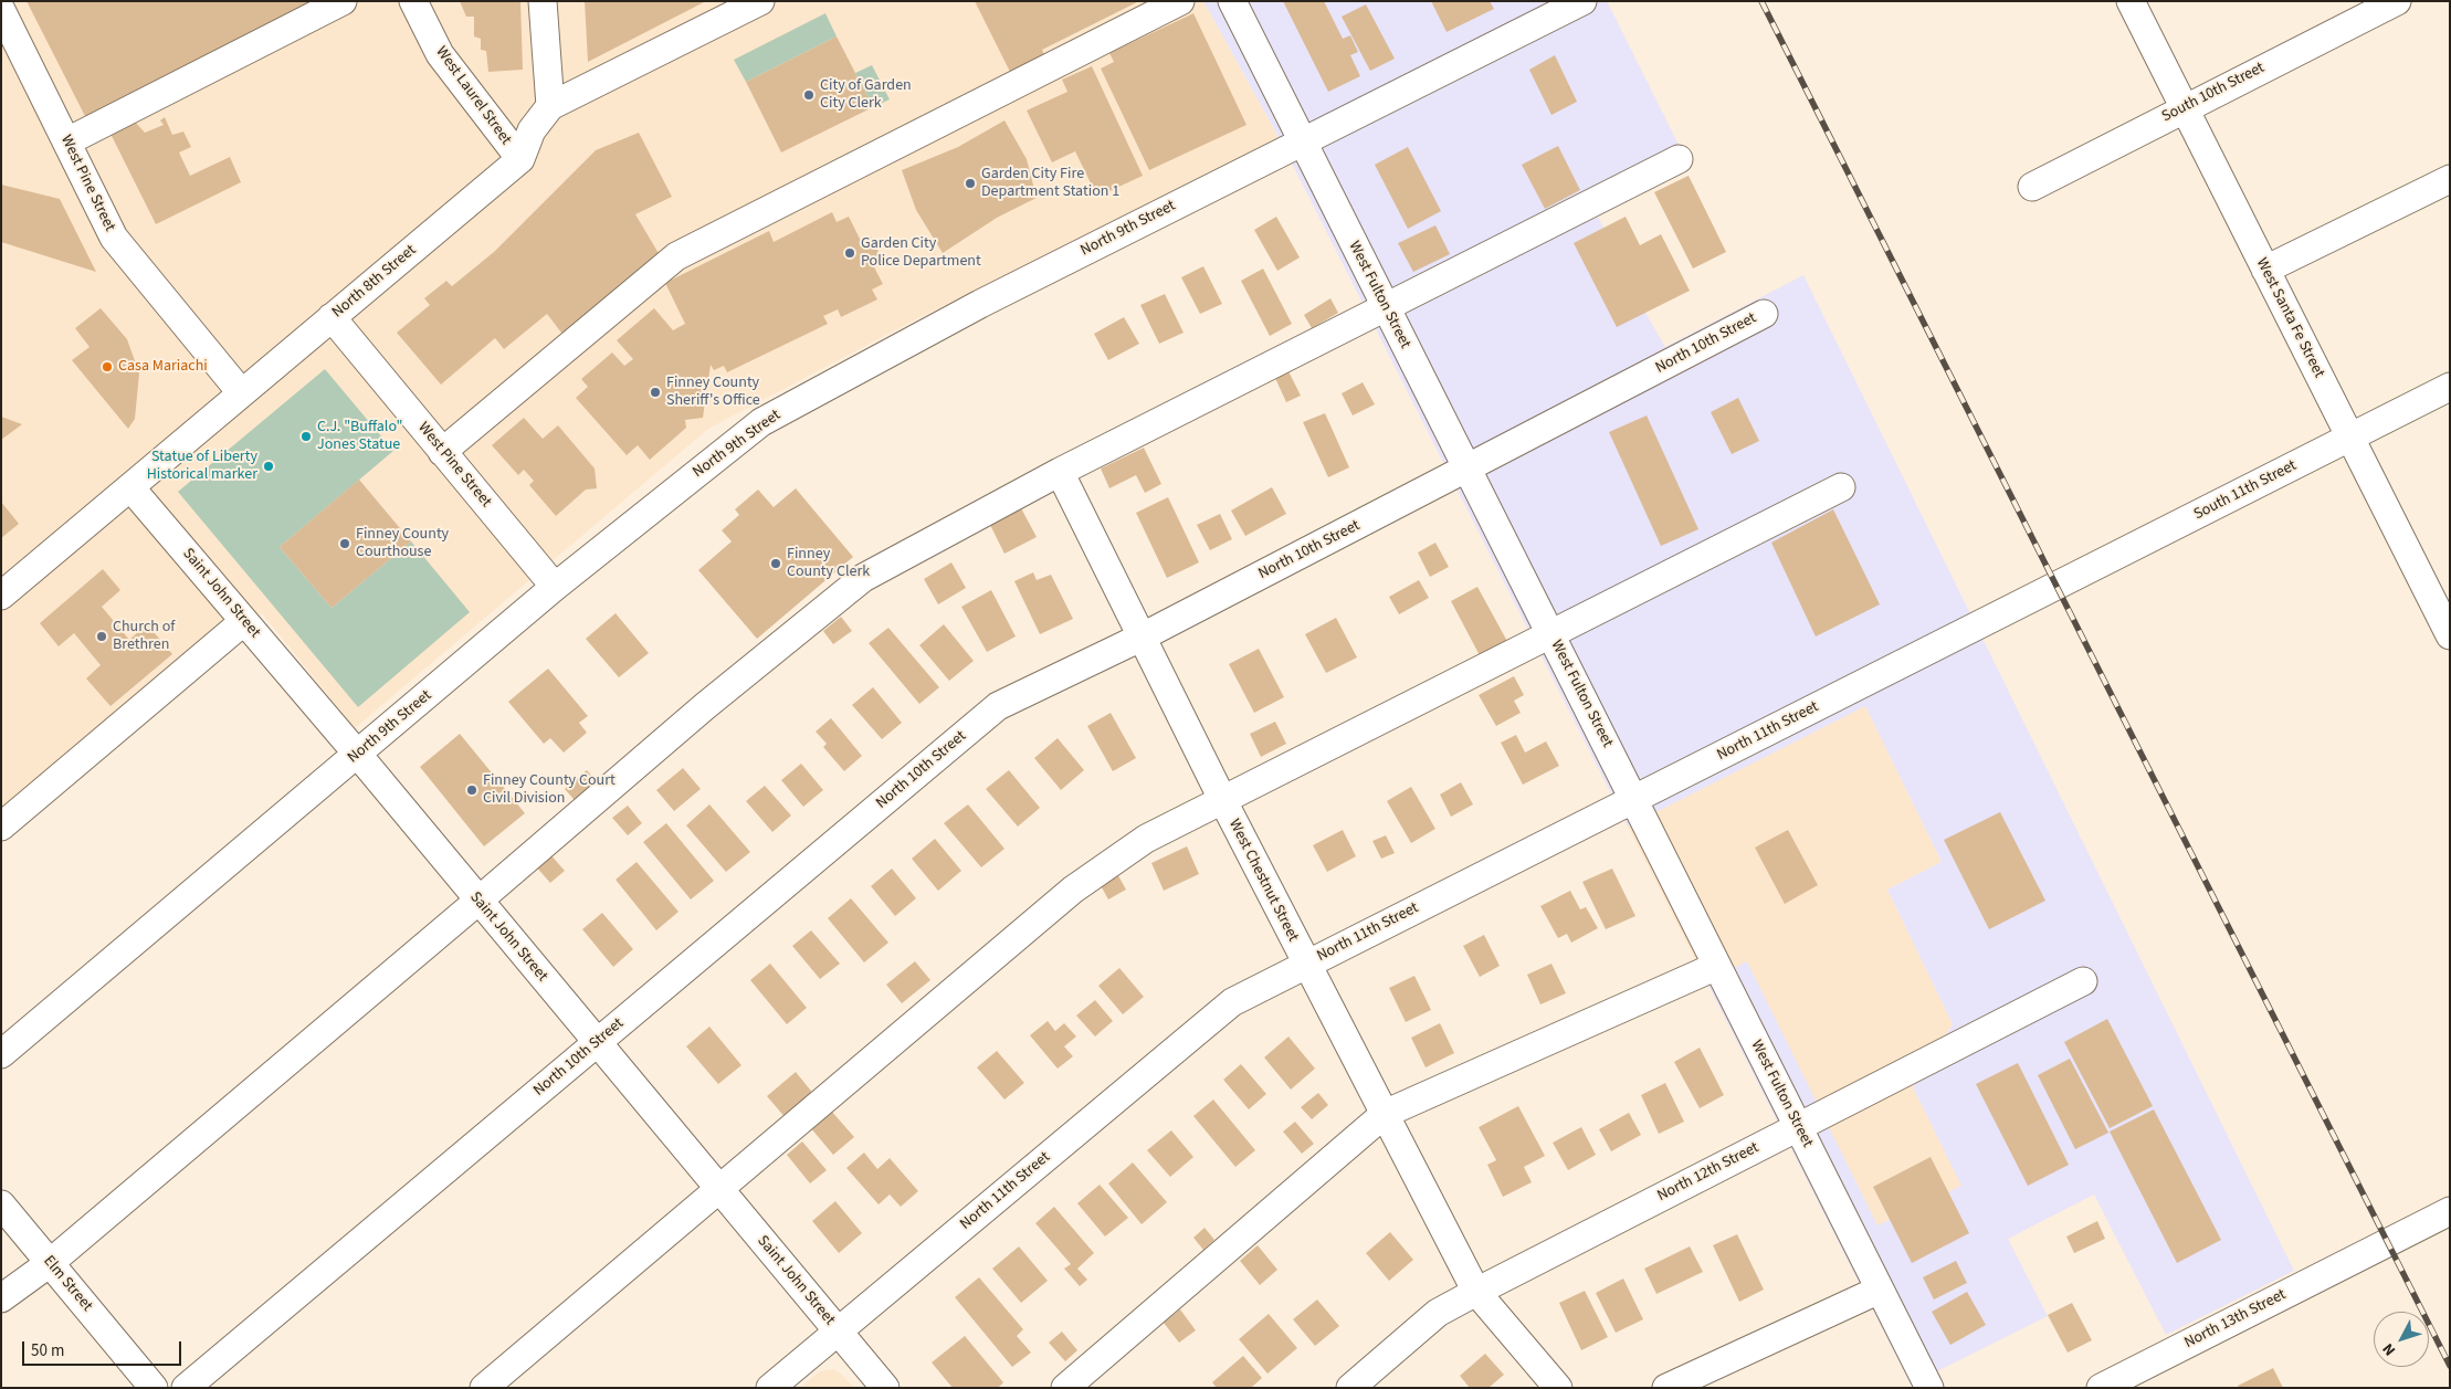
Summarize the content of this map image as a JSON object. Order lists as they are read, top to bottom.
{
  "streets": {
    "street": [
      "South 10th Street",
      "West Laurel Street",
      "West Pine Street",
      "North 9th Street",
      "North 8th Street",
      "West Fulton Street",
      "West Santa Fe Street",
      "North 10th Street",
      "South 11th Street",
      "Saint John Street",
      "North 11th Street",
      "West Chestnut Street",
      "North 12th Street",
      "Elm Street",
      "North 13th Street"
    ]
  },
  "crossings": [
    ["South 10th Street", "West Santa Fe Street"],
    ["West Laurel Street", "North 8th Street"],
    ["West Pine Street", "North 9th Street"],
    ["West Pine Street", "North 8th Street"],
    ["North 9th Street", "West Fulton Street"],
    ["North 9th Street", "Saint John Street"],
    ["North 8th Street", "Saint John Street"],
    ["West Fulton Street", "North 10th Street"],
    ["West Fulton Street", "North 11th Street"],
    ["West Fulton Street", "North 12th Street"],
    ["West Santa Fe Street", "South 11th Street"],
    ["North 10th Street", "Saint John Street"],
    ["North 10th Street", "West Chestnut Street"],
    ["South 11th Street", "North 11th Street"],
    ["Saint John Street", "North 11th Street"],
    ["North 11th Street", "West Chestnut Street"],
    ["West Chestnut Street", "North 12th Street"]
  ],
  "places": [
    "City of Garden City Clerk",
    "Garden City Fire Department Station 1",
    "Garden City Police Department",
    "Casa Mariachi",
    "Finney County Sheriff's Office",
    "C.J. \"Buffalo\" Jones Statue",
    "Statue of Liberty Historical marker",
    "Finney County Courthouse",
    "Finney County Clerk",
    "Church of Brethren",
    "Finney County Court Civil Division"
  ],
  "scale_bar": "50 m",
  "north": "bottom left"
}
